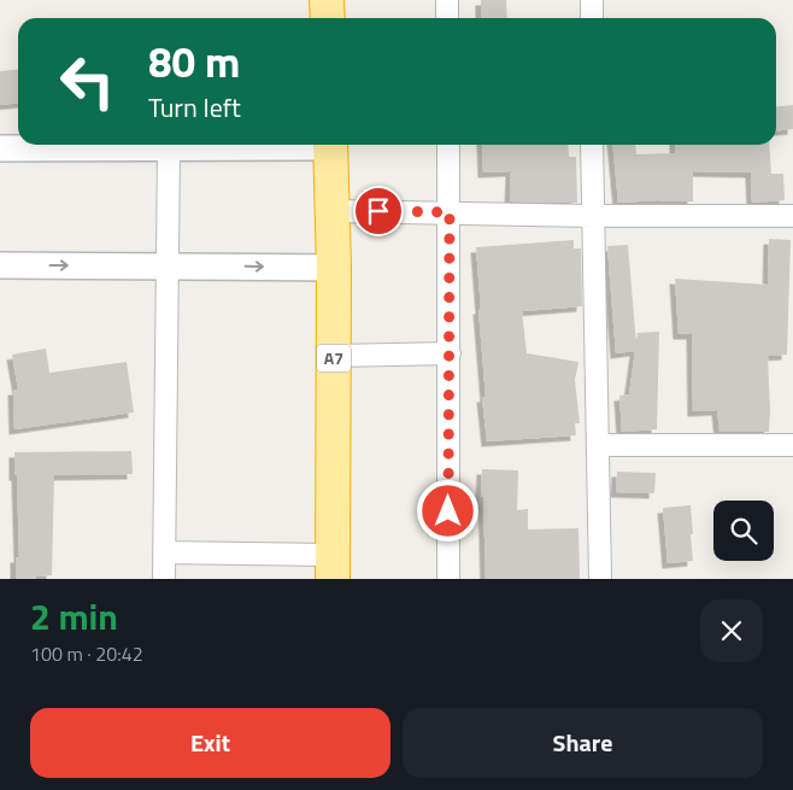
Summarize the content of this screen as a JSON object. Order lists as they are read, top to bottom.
{
  "streets": {
    "highway": ["A7"]
  },
  "page": {
    "turn": ["80 m", "Turn left"],
    "heading": ["2 min", "100 m · 20:42"],
    "buttons": ["Exit", "Share"]
  }
}
